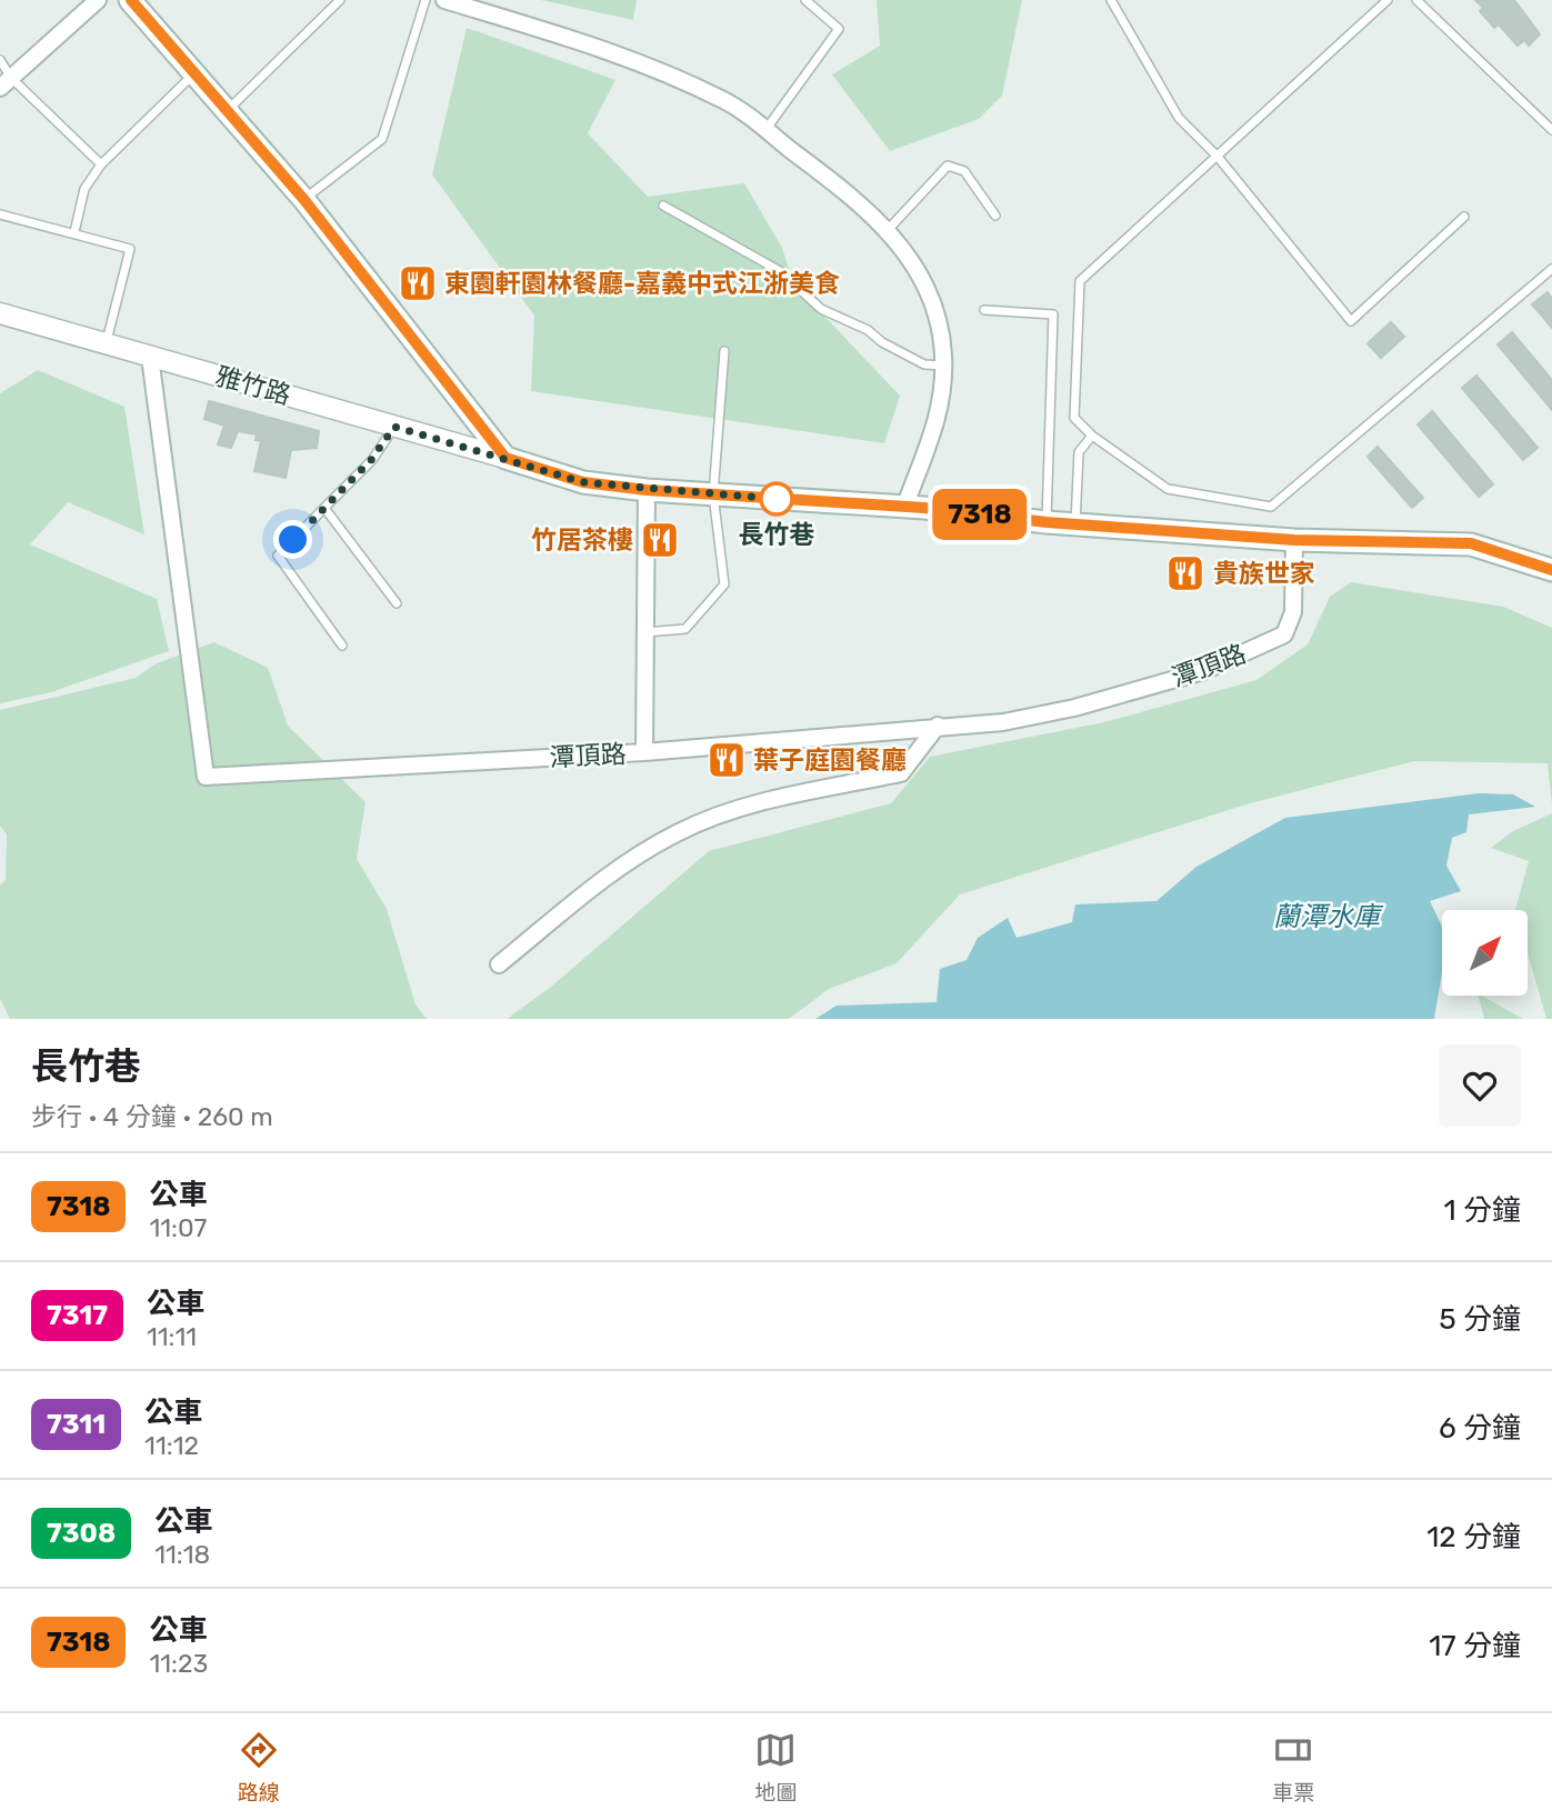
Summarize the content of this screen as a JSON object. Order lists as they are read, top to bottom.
{
  "streets": {
    "street": ["雅竹路", "潭頂路"]
  },
  "crossings": [
    ["雅竹路", "潭頂路"]
  ],
  "water": ["蘭潭水庫"],
  "places": {
    "restaurant": [
      "東園軒園林餐廳-嘉義中式江浙美食",
      "竹居茶樓",
      "貴族世家",
      "葉子庭園餐廳"
    ],
    "other": ["長竹巷"]
  },
  "lines": ["bus line 7318"],
  "north": "top right",
  "page": {
    "on_map": "7318",
    "heading": ["長竹巷", "步行 · 4 分鐘 · 260 m"],
    "list": [
      {
        "mark": "7318",
        "name": "公車",
        "note": "11:07",
        "value": "1 分鐘"
      },
      {
        "mark": "7317",
        "name": "公車",
        "note": "11:11",
        "value": "5 分鐘"
      },
      {
        "mark": "7311",
        "name": "公車",
        "note": "11:12",
        "value": "6 分鐘"
      },
      {
        "mark": "7308",
        "name": "公車",
        "note": "11:18",
        "value": "12 分鐘"
      },
      {
        "mark": "7318",
        "name": "公車",
        "note": "11:23",
        "value": "17 分鐘"
      }
    ],
    "tabs": ["路線", "地圖", "車票"]
  }
}
